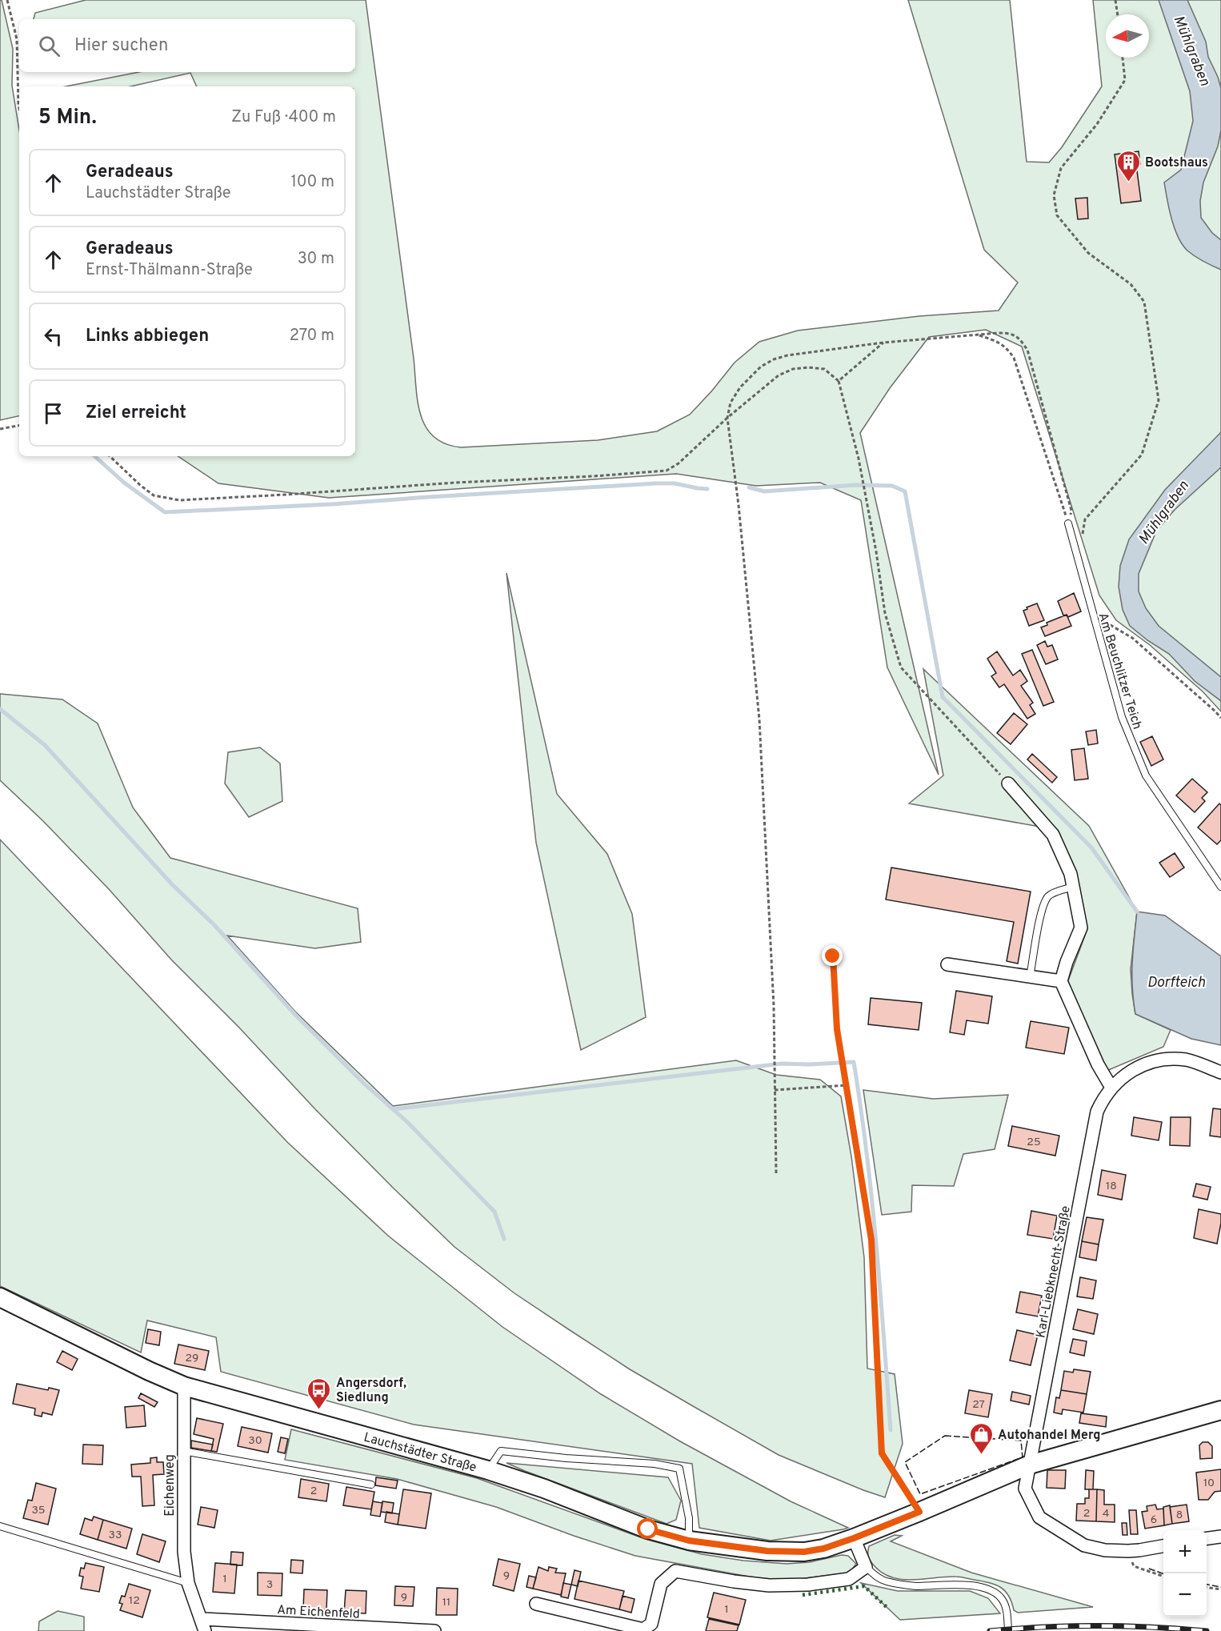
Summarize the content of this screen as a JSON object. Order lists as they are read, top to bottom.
{
  "streets": {
    "main road": ["Lauchstädter Straße"],
    "street": ["Karl-Liebknecht-Straße", "Eichenweg", "Am Eichenfeld"],
    "lane": ["Am Beuchlitzer Teich"]
  },
  "crossings": [
    ["Karl-Liebknecht-Straße", "Lauchstädter Straße"],
    ["Lauchstädter Straße", "Eichenweg"],
    ["Eichenweg", "Am Eichenfeld"]
  ],
  "water": ["Mühlgraben", "Dorfteich"],
  "places": {
    "building": ["Bootshaus"],
    "bus stop": ["Angersdorf, Siedlung"],
    "shop": ["Autohandel Merg"]
  },
  "house_numbers": [
    "25",
    "18",
    "29",
    "27",
    "30",
    "10",
    "2",
    "35",
    "2",
    "4",
    "8",
    "6",
    "33",
    "9",
    "1",
    "3",
    "9",
    "12",
    "11",
    "1"
  ],
  "north": "left",
  "page": {
    "search": "Hier suchen",
    "heading": ["5 Min.", "Zu Fuß · 400 m"],
    "list": [
      ["Geradeaus", "Lauchstädter Straße", "100 m"],
      ["Geradeaus", "Ernst-Thälmann-Straße", "30 m"],
      ["Links abbiegen", "270 m"],
      "Ziel erreicht"
    ],
    "map_buttons": ["+", "−"]
  }
}
